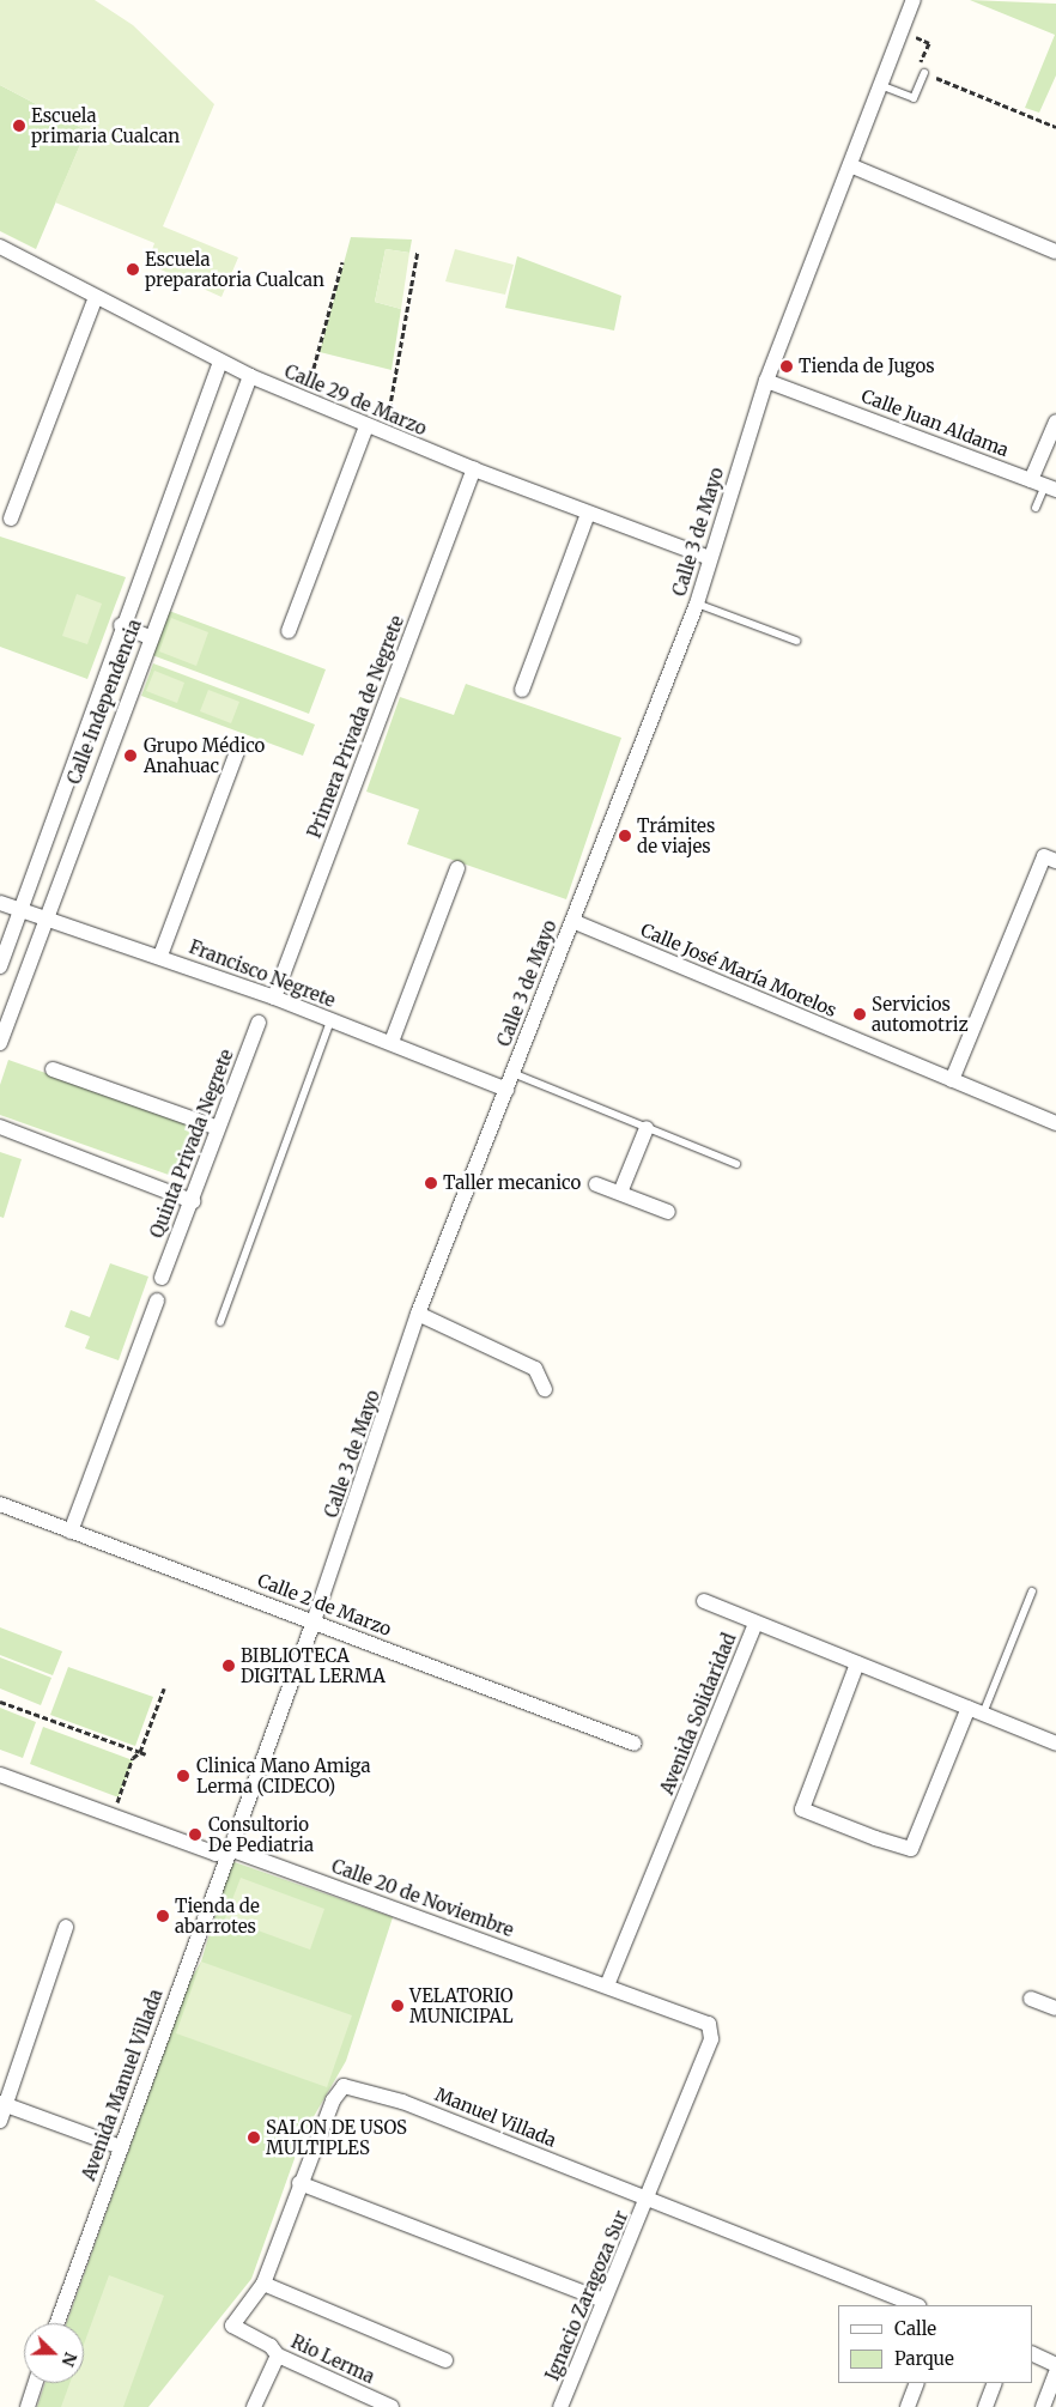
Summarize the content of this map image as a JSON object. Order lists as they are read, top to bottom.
{
  "streets": {
    "street": [
      "Calle 29 de Marzo",
      "Calle Juan Aldama",
      "Calle 3 de Mayo",
      "Calle Independencia",
      "Primera Privada de Negrete",
      "Calle José María Morelos",
      "Francisco Negrete",
      "Quinta Privada Negrete",
      "Calle 2 de Marzo",
      "Avenida Solidaridad",
      "Calle 20 de Noviembre",
      "Avenida Manuel Villada",
      "Manuel Villada",
      "Ignacio Zaragoza Sur",
      "Rio Lerma"
    ]
  },
  "crossings": [
    ["Calle 29 de Marzo", "Calle 3 de Mayo"],
    ["Calle 29 de Marzo", "Calle Independencia"],
    ["Calle 29 de Marzo", "Primera Privada de Negrete"],
    ["Calle Juan Aldama", "Calle 3 de Mayo"],
    ["Calle 3 de Mayo", "Calle José María Morelos"],
    ["Calle 3 de Mayo", "Francisco Negrete"],
    ["Calle 3 de Mayo", "Calle 2 de Marzo"],
    ["Calle 3 de Mayo", "Calle 20 de Noviembre"],
    ["Calle 3 de Mayo", "Avenida Manuel Villada"],
    ["Calle Independencia", "Francisco Negrete"],
    ["Primera Privada de Negrete", "Francisco Negrete"],
    ["Avenida Solidaridad", "Calle 20 de Noviembre"],
    ["Calle 20 de Noviembre", "Avenida Manuel Villada"],
    ["Calle 20 de Noviembre", "Manuel Villada"],
    ["Calle 20 de Noviembre", "Ignacio Zaragoza Sur"],
    ["Manuel Villada", "Ignacio Zaragoza Sur"]
  ],
  "places": [
    "Escuela primaria Cualcan",
    "Escuela preparatoria Cualcan",
    "Tienda de Jugos",
    "Grupo Médico Anahuac",
    "Trámites de viajes",
    "Servicios automotriz",
    "Taller mecanico",
    "BIBLIOTECA DIGITAL LERMA",
    "Clinica Mano Amiga Lerma (CIDECO)",
    "Consultorio De Pediatria",
    "Tienda de abarrotes",
    "VELATORIO MUNICIPAL",
    "SALON DE USOS MULTIPLES"
  ],
  "legend": ["Calle", "Parque"],
  "north": "right"
}
